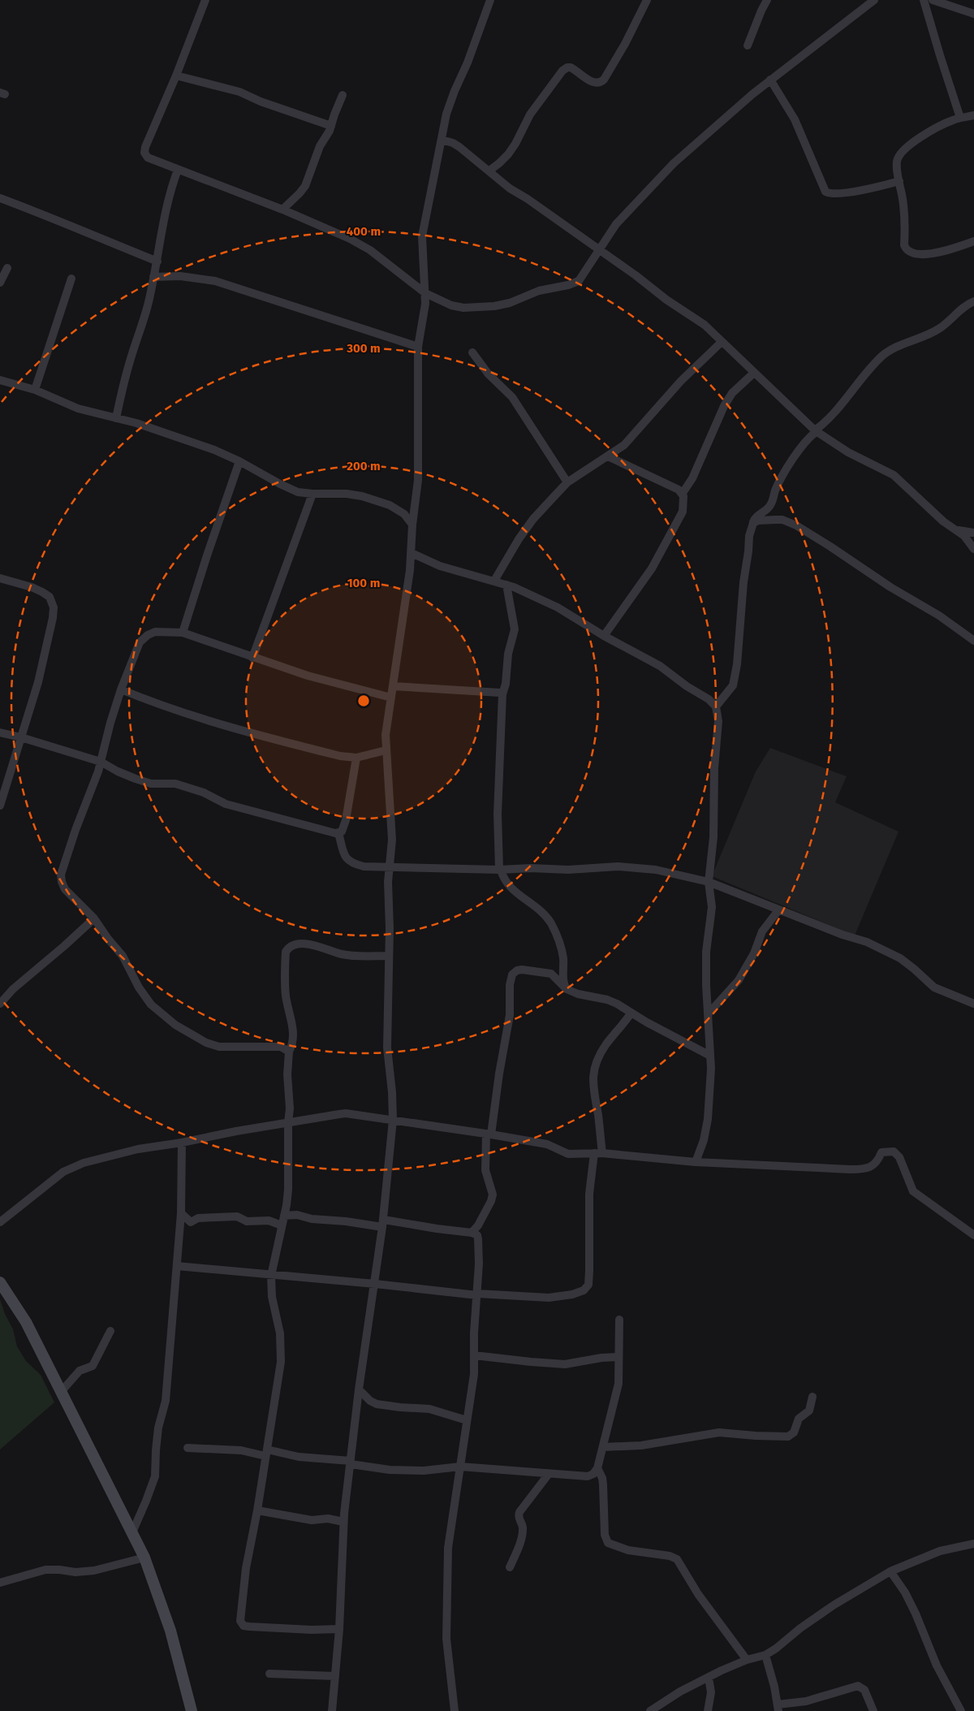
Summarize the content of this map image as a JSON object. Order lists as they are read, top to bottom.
{
  "rings": [
    "400 m",
    "300 m",
    "200 m",
    "100 m"
  ]
}
